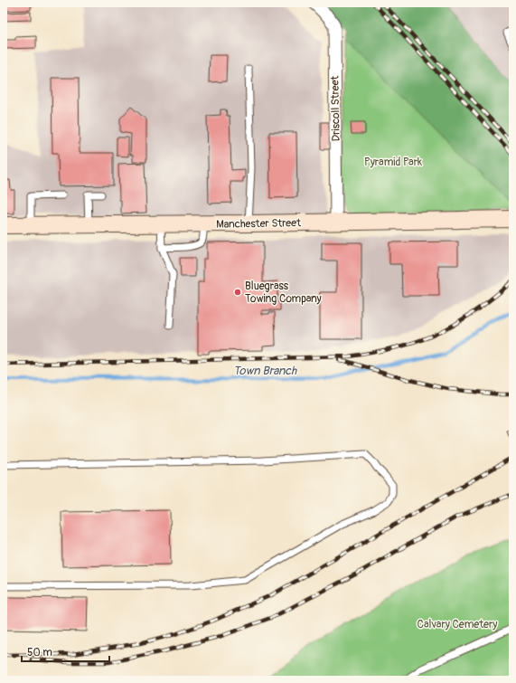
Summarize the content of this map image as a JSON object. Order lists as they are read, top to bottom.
{
  "streets": {
    "main road": ["Manchester Street"],
    "street": ["Driscoll Street"]
  },
  "crossings": [
    ["Driscoll Street", "Manchester Street"]
  ],
  "water": ["Town Branch"],
  "parks": ["Pyramid Park", "Calvary Cemetery"],
  "places": ["Bluegrass Towing Company"],
  "scale_bar": "50 m"
}
